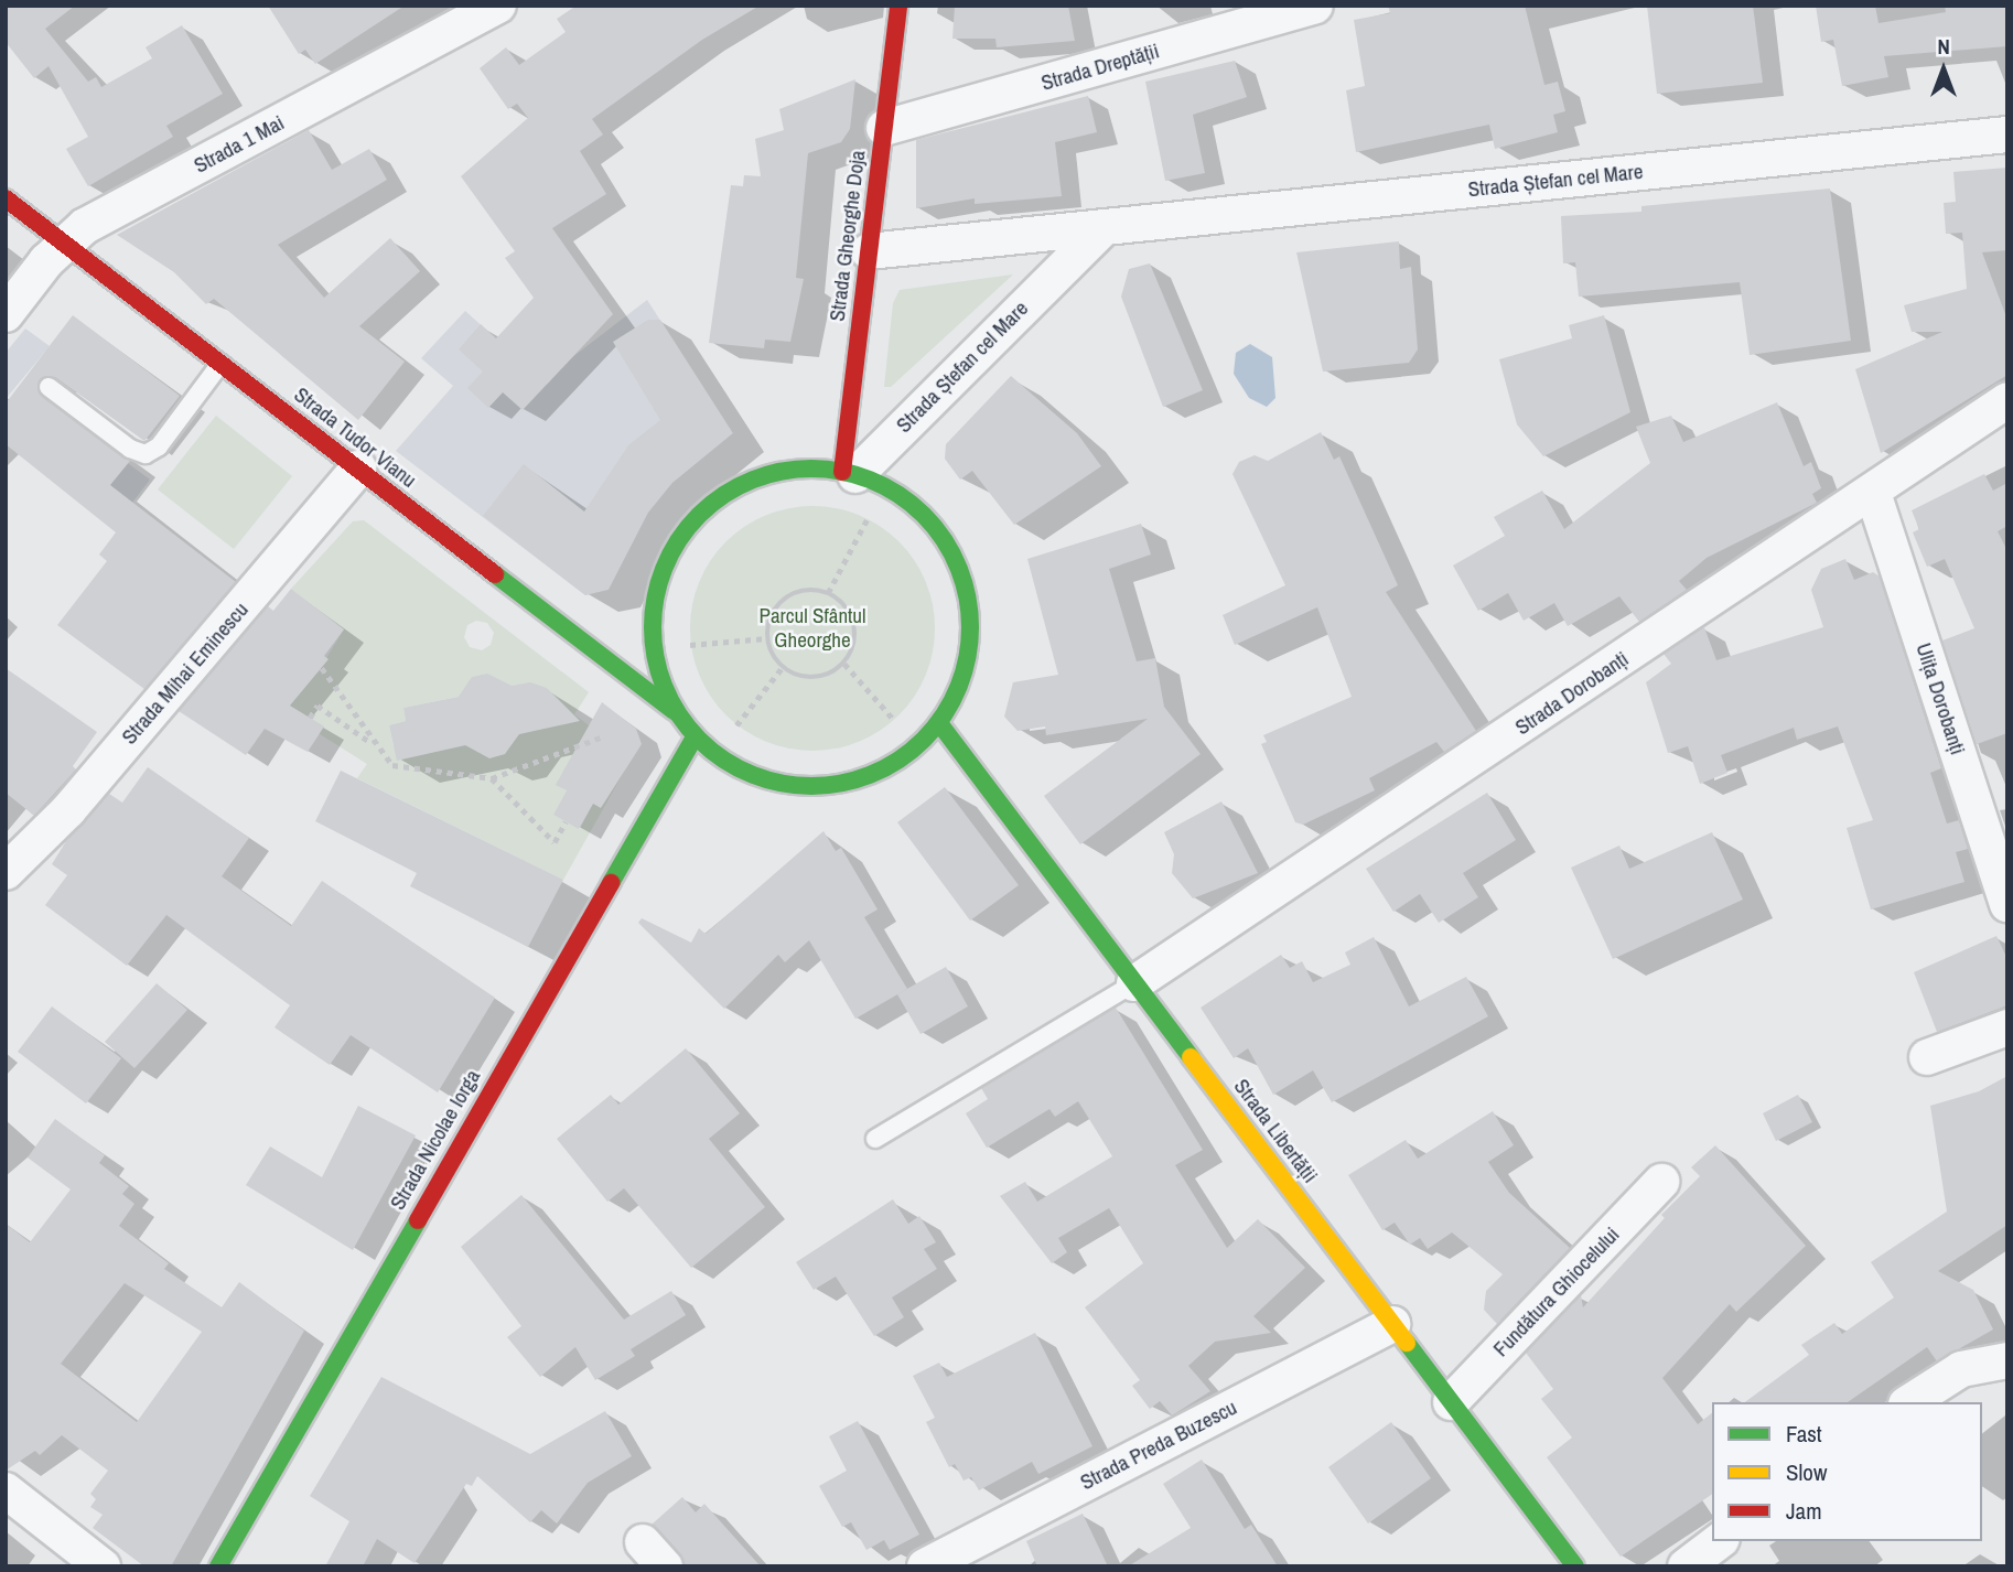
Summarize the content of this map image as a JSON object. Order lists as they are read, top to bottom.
{
  "streets": {
    "street": [
      "Strada Dreptății",
      "Strada 1 Mai",
      "Strada Ștefan cel Mare",
      "Strada Gheorghe Doja",
      "Strada Tudor Vianu",
      "Strada Mihai Eminescu",
      "Strada Dorobanți",
      "Ulița Dorobanți",
      "Strada Libertății",
      "Strada Nicolae Iorga",
      "Fundătura Ghiocelului",
      "Strada Preda Buzescu"
    ]
  },
  "crossings": [
    ["Strada Dreptății", "Strada Gheorghe Doja"],
    ["Strada 1 Mai", "Strada Tudor Vianu"],
    ["Strada Ștefan cel Mare", "Strada Gheorghe Doja"],
    ["Strada Tudor Vianu", "Strada Mihai Eminescu"],
    ["Strada Dorobanți", "Ulița Dorobanți"],
    ["Strada Dorobanți", "Strada Libertății"],
    ["Strada Libertății", "Fundătura Ghiocelului"],
    ["Strada Libertății", "Strada Preda Buzescu"]
  ],
  "parks": ["Parcul Sfântul Gheorghe"],
  "legend": ["Fast", "Slow", "Jam"],
  "north": "top"
}
